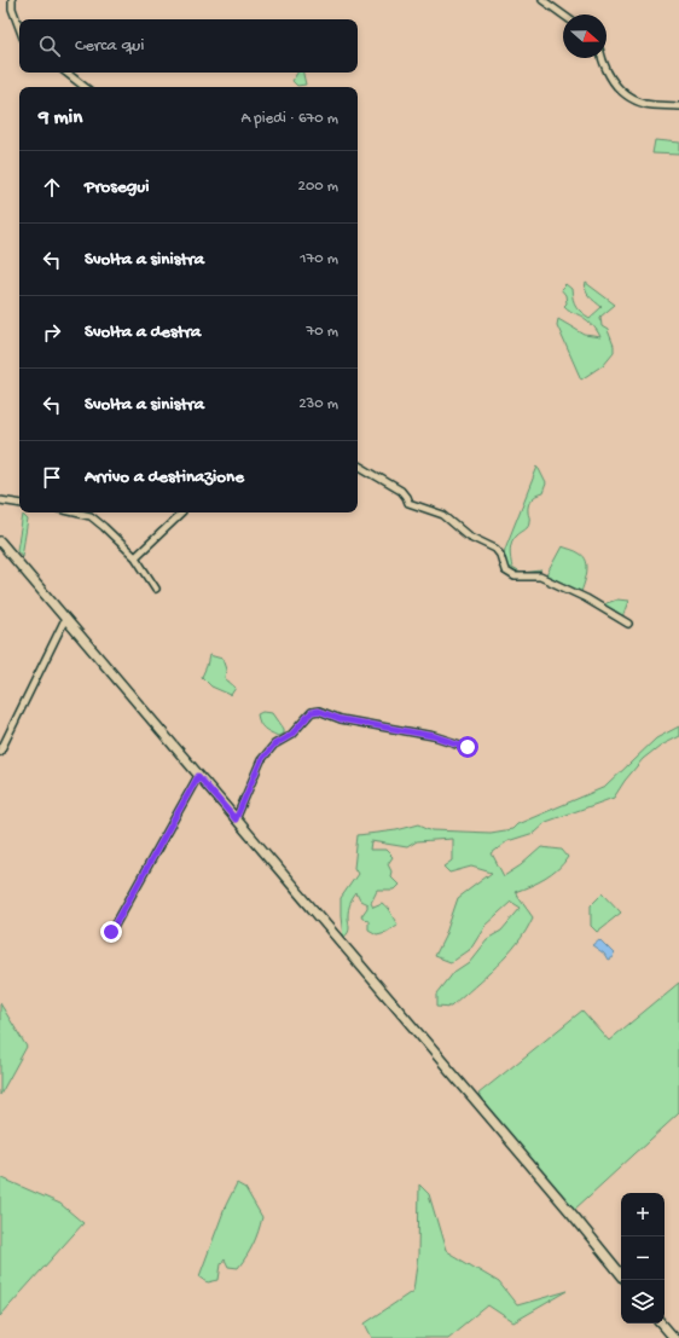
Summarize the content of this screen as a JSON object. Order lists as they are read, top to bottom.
{
  "north": "right",
  "page": {
    "search": "Cerca qui",
    "heading": ["9 min", "A piedi · 670 m"],
    "list": [
      ["Prosegui", "200 m"],
      ["Svolta a sinistra", "170 m"],
      ["Svolta a destra", "70 m"],
      ["Svolta a sinistra", "230 m"],
      "Arrivo a destinazione"
    ],
    "map_buttons": ["+", "−"]
  }
}
